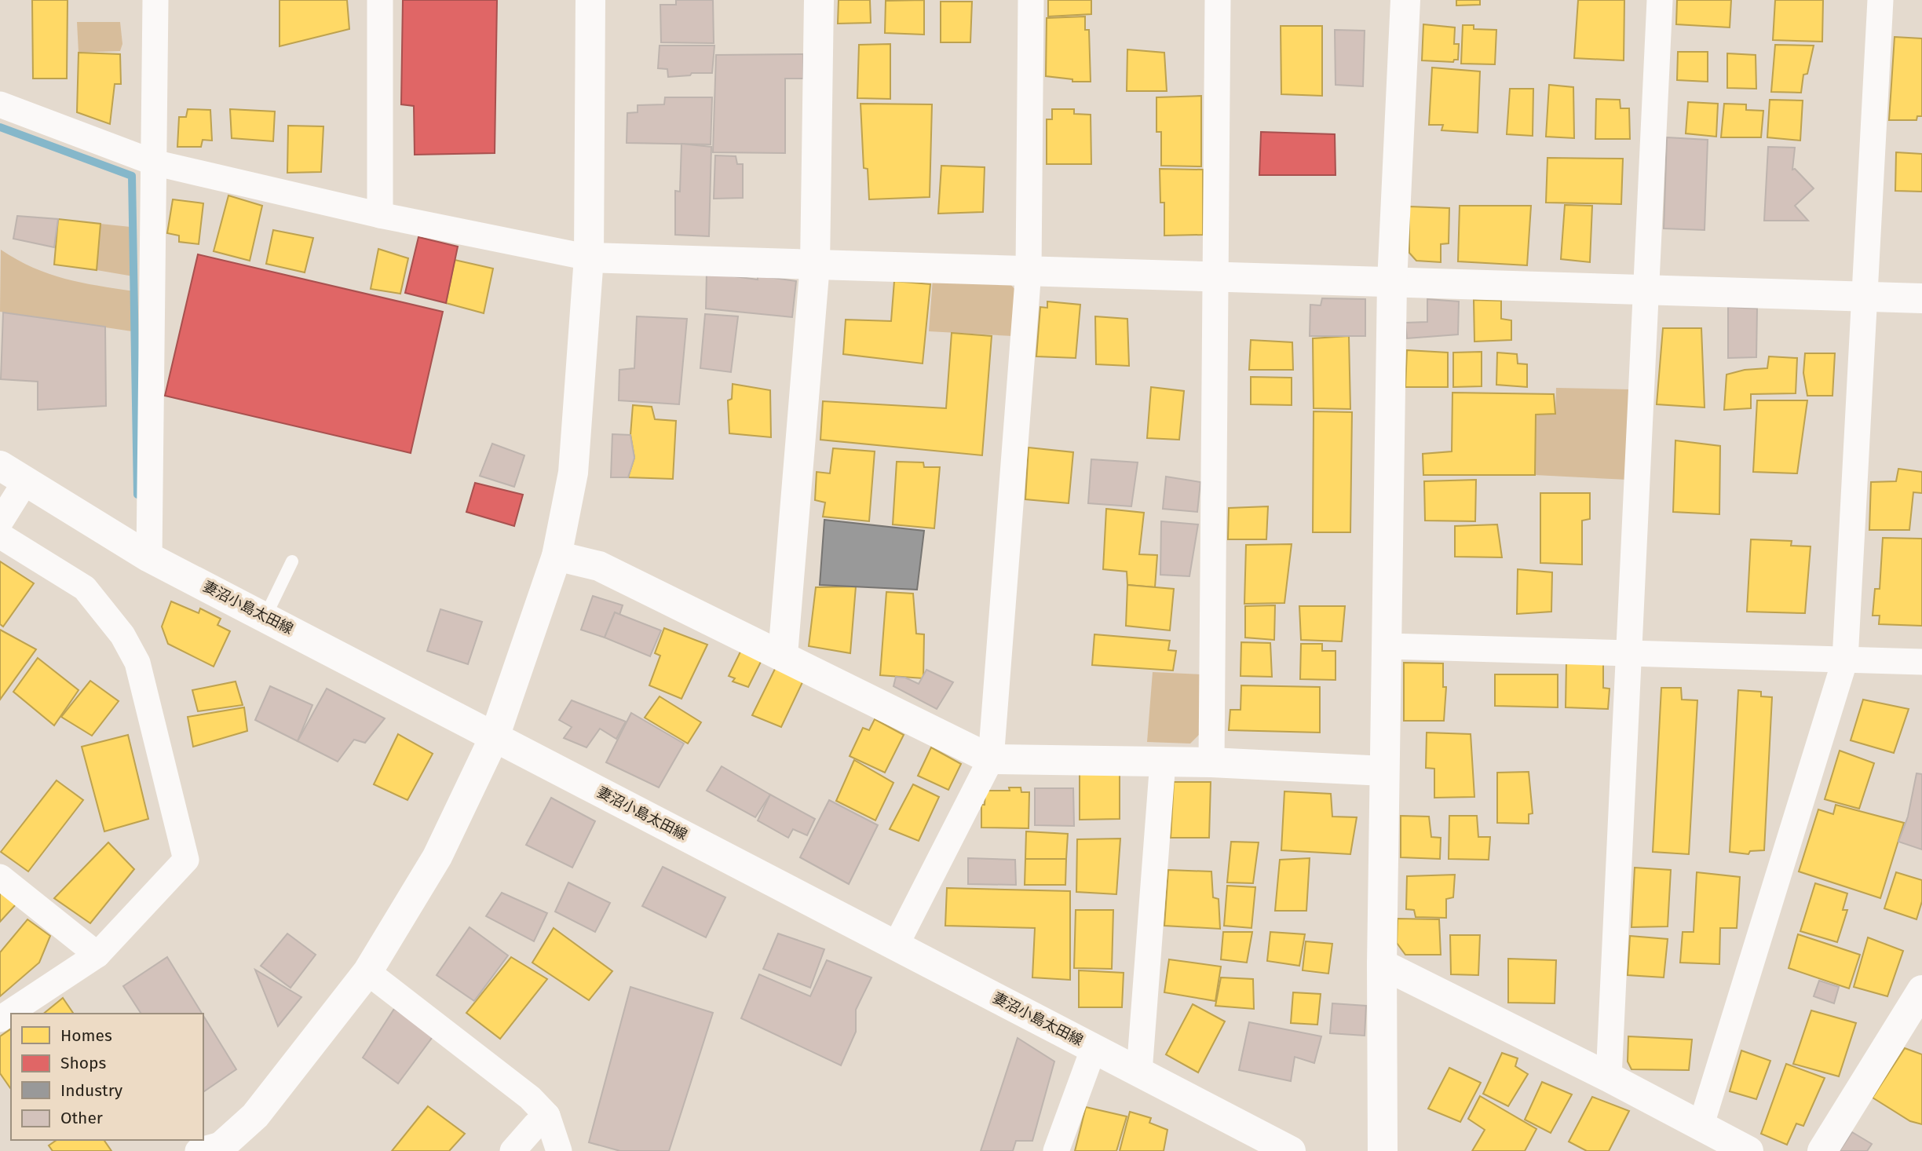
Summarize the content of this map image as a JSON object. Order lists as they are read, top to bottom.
{
  "streets": {
    "street": ["妻沼小島太田線"]
  },
  "legend": [
    "Homes",
    "Shops",
    "Industry",
    "Other"
  ]
}
